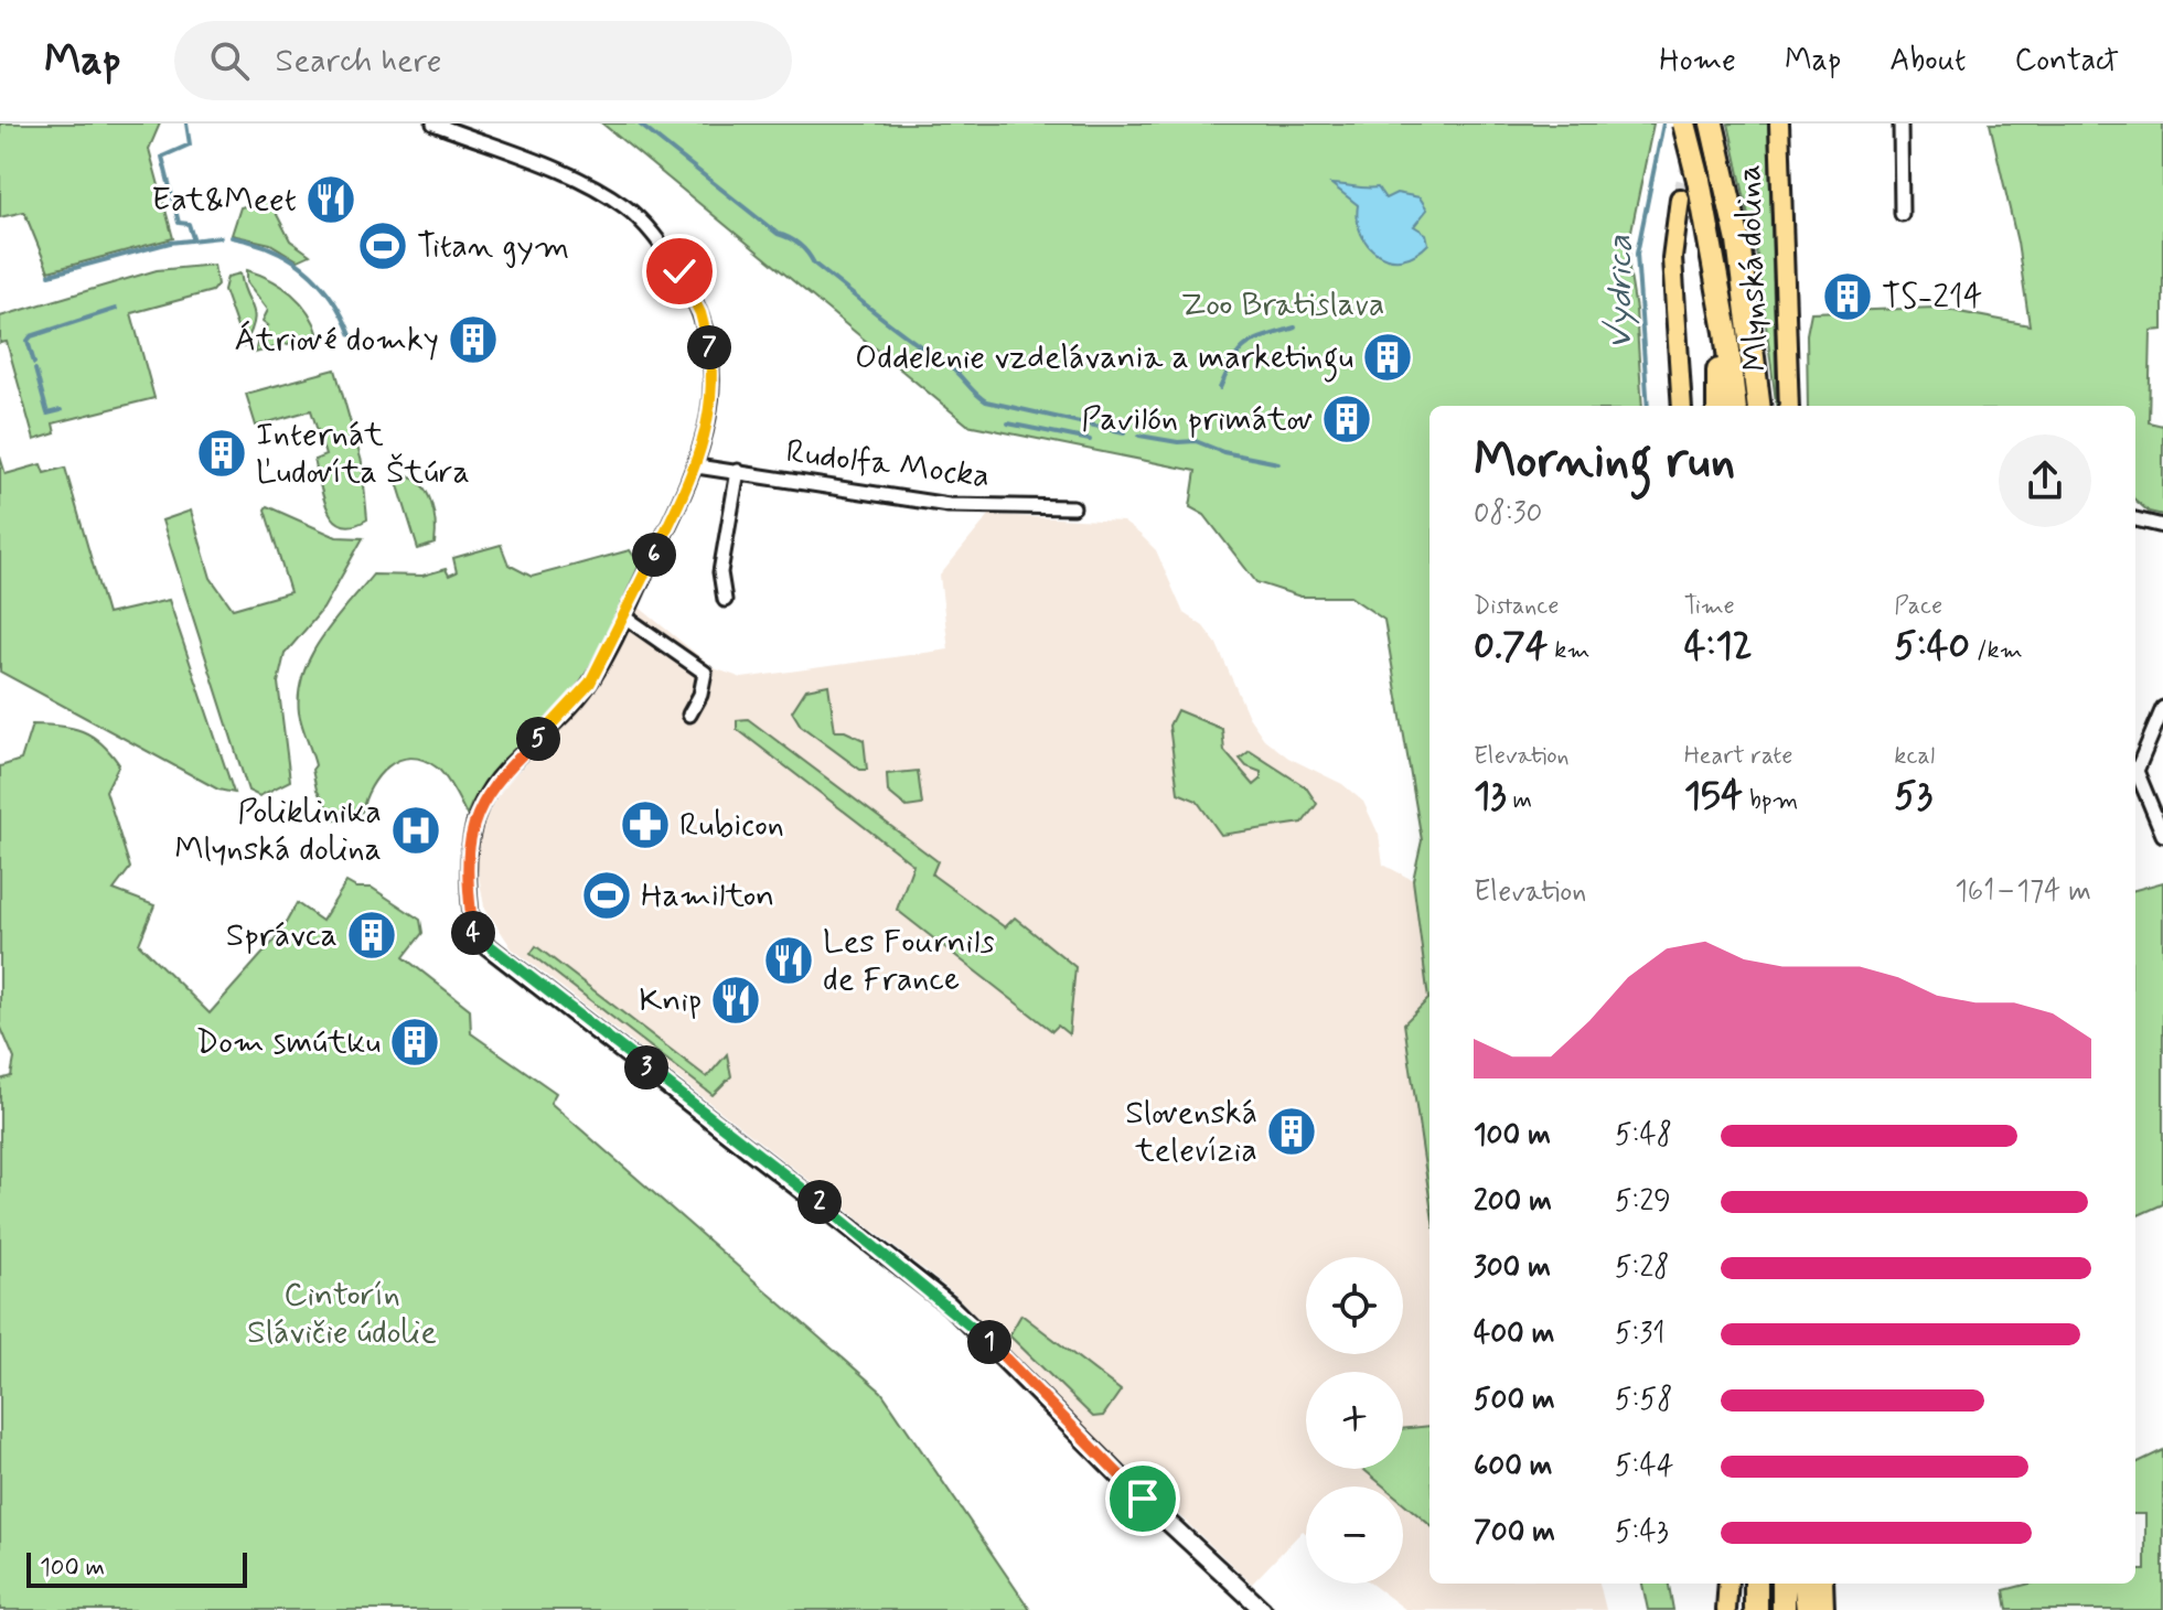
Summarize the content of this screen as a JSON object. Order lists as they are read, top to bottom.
{
  "streets": {
    "main road": ["Mlynská dolina"],
    "street": ["Rudolfa Mocka"]
  },
  "water": ["Vydrica"],
  "parks": ["Zoo Bratislava", "Cintorín Slávičie údolie"],
  "places": {
    "restaurant": ["Eat&Meet", "Les Fournils de France", "Knip"],
    "sports": ["Titan gym", "Hamilton"],
    "building": [
      "TS-214",
      "Átriové domky",
      "Oddelenie vzdelávania a marketingu",
      "Pavilón primátov",
      "Internát Ľudovíta Štúra",
      "Správca",
      "Dom smútku",
      "Slovenská televízia"
    ],
    "pharmacy": ["Rubicon"],
    "hospital": ["Poliklinika Mlynská dolina"]
  },
  "scale_bar": "100 m",
  "page": {
    "header": "Map",
    "search": "Search here",
    "nav": [
      "Home",
      "Map",
      "About",
      "Contact"
    ],
    "pins": [
      "7",
      "6",
      "5",
      "4",
      "3",
      "2",
      "1"
    ],
    "heading": ["Morning run", "08:30"],
    "stats": [
      ["Distance", "0.74 km"],
      ["Time", "4:12"],
      ["Pace", "5:40 /km"],
      ["Elevation", "13 m"],
      ["Heart rate", "154 bpm"],
      ["kcal", "53"]
    ],
    "chart": ["Elevation", "161–174 m"],
    "list": [
      {
        "name": "100 m",
        "note": "5:48"
      },
      {
        "name": "200 m",
        "note": "5:29"
      },
      {
        "name": "300 m",
        "note": "5:28"
      },
      {
        "name": "400 m",
        "note": "5:31"
      },
      {
        "name": "500 m",
        "note": "5:58"
      },
      {
        "name": "600 m",
        "note": "5:44"
      },
      {
        "name": "700 m",
        "note": "5:43"
      }
    ],
    "map_buttons": ["+", "−"],
    "scale": "100 m"
  }
}
